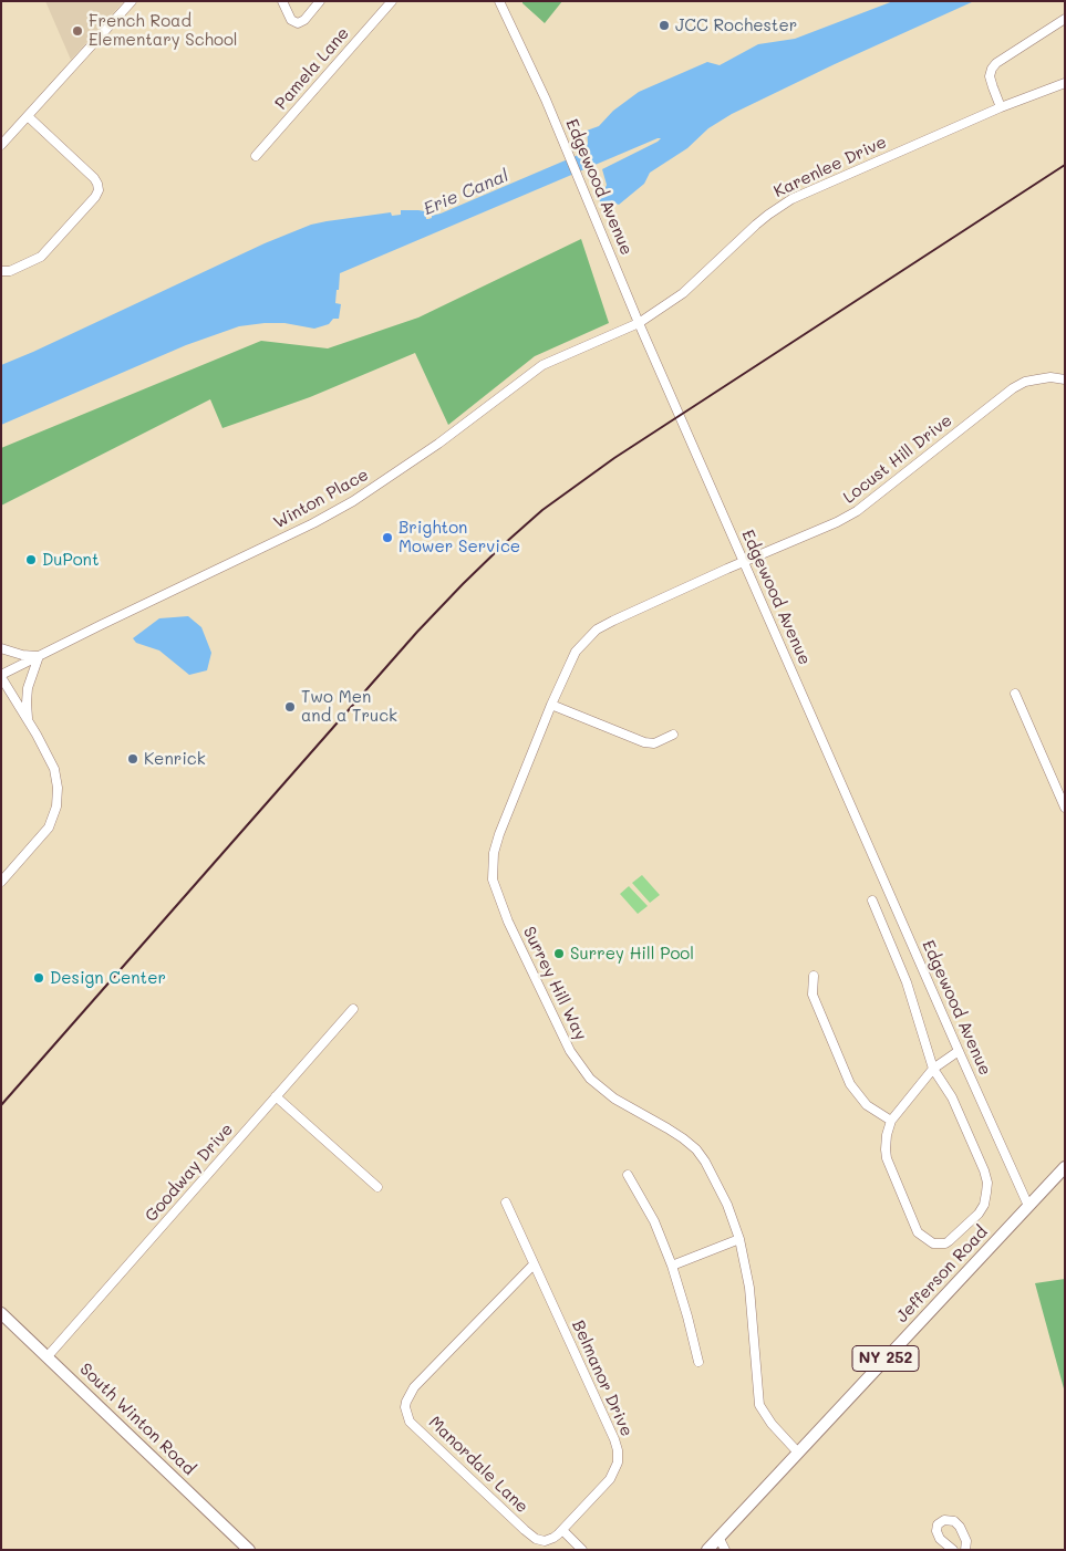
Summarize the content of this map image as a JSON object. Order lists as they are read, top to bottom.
{
  "streets": {
    "main road": ["Jefferson Road", "NY 252", "South Winton Road"],
    "street": [
      "Pamela Lane",
      "Karenlee Drive",
      "Edgewood Avenue",
      "Locust Hill Drive",
      "Winton Place",
      "Surrey Hill Way",
      "Goodway Drive",
      "Belmanor Drive",
      "Manordale Lane"
    ]
  },
  "crossings": [
    ["Karenlee Drive", "Edgewood Avenue"],
    ["Karenlee Drive", "Winton Place"],
    ["Edgewood Avenue", "Locust Hill Drive"],
    ["Edgewood Avenue", "Winton Place"],
    ["Edgewood Avenue", "Surrey Hill Way"],
    ["Edgewood Avenue", "Jefferson Road"],
    ["Locust Hill Drive", "Surrey Hill Way"],
    ["Surrey Hill Way", "Jefferson Road"],
    ["Goodway Drive", "South Winton Road"],
    ["Belmanor Drive", "Manordale Lane"]
  ],
  "water": ["Erie Canal"],
  "places": [
    "JCC Rochester",
    "French Road Elementary School",
    "Brighton Mower Service",
    "DuPont",
    "Two Men and a Truck",
    "Kenrick",
    "Surrey Hill Pool",
    "Design Center"
  ]
}
